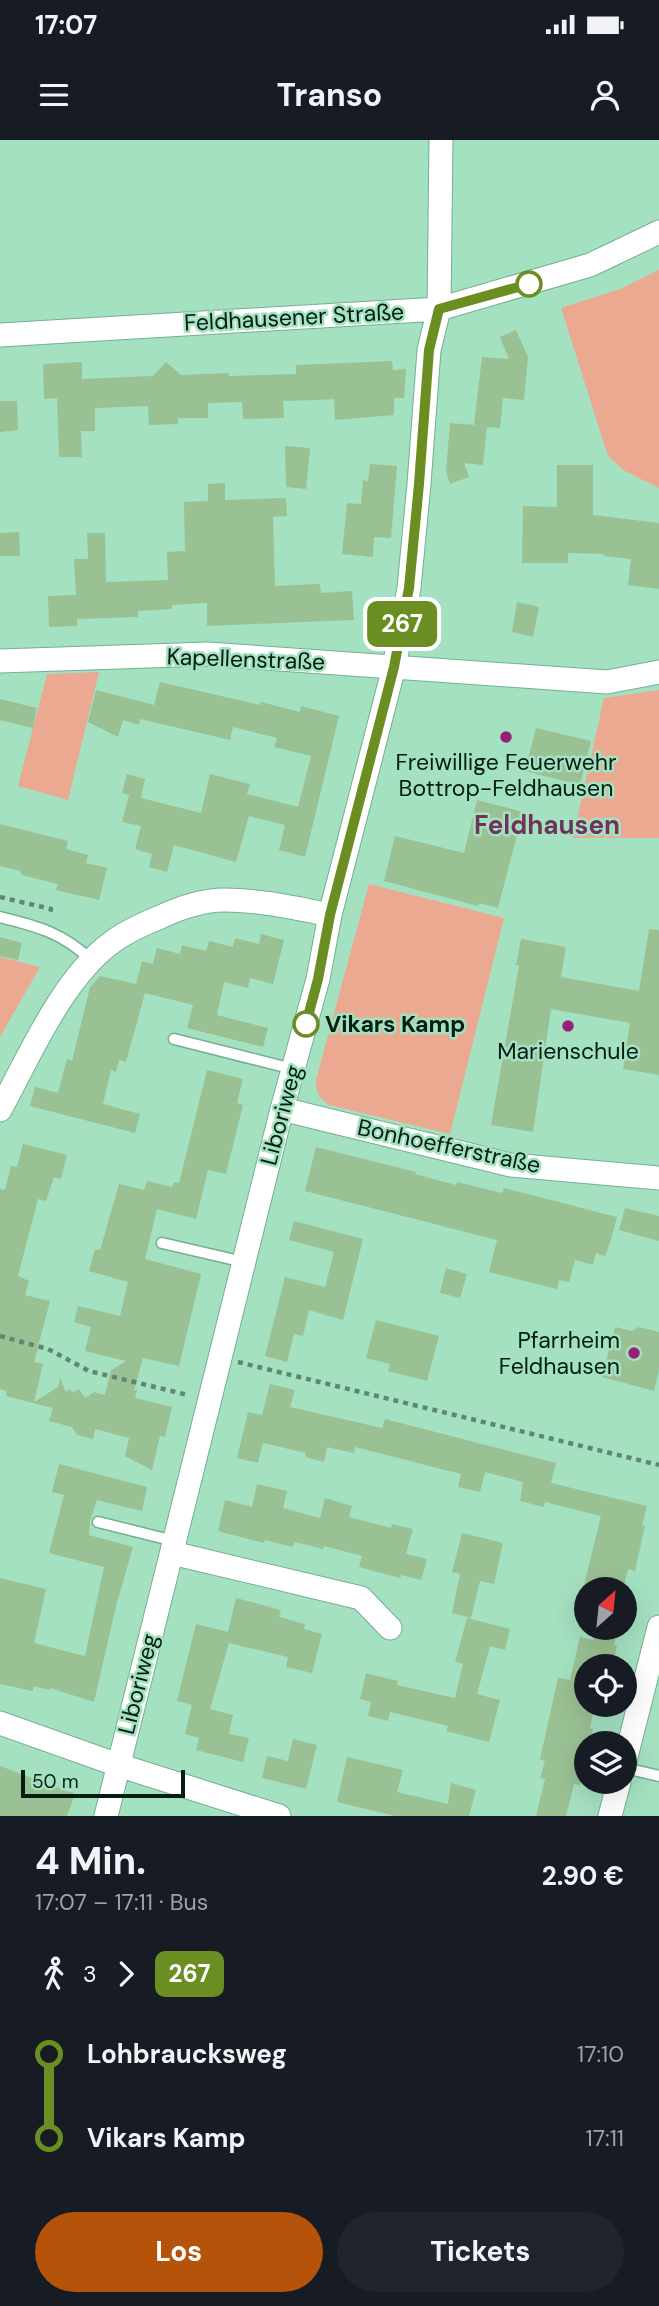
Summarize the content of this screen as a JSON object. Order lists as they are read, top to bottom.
{
  "streets": {
    "street": [
      "Feldhausener Straße",
      "Kapellenstraße",
      "Liboriweg",
      "Bonhoefferstraße"
    ]
  },
  "crossings": [
    ["Feldhausener Straße", "Liboriweg"],
    ["Kapellenstraße", "Liboriweg"],
    ["Liboriweg", "Bonhoefferstraße"]
  ],
  "districts": ["Feldhausen"],
  "places": [
    "Freiwillige Feuerwehr Bottrop-Feldhausen",
    "Vikars Kamp",
    "Marienschule",
    "Pfarrheim Feldhausen"
  ],
  "lines": ["bus line 267"],
  "scale_bar": "50 m",
  "north": "top right",
  "page": {
    "status": "17:07",
    "header": "Transo",
    "on_map": "267",
    "scale": "50 m",
    "heading": ["4 Min.", "17:07 – 17:11 · Bus", "2.90 €"],
    "legs": ["3", "267"],
    "list": [
      {
        "name": "Lohbraucksweg",
        "value": "17:10"
      },
      {
        "name": "Vikars Kamp",
        "value": "17:11"
      }
    ],
    "buttons": ["Los", "Tickets"]
  }
}
